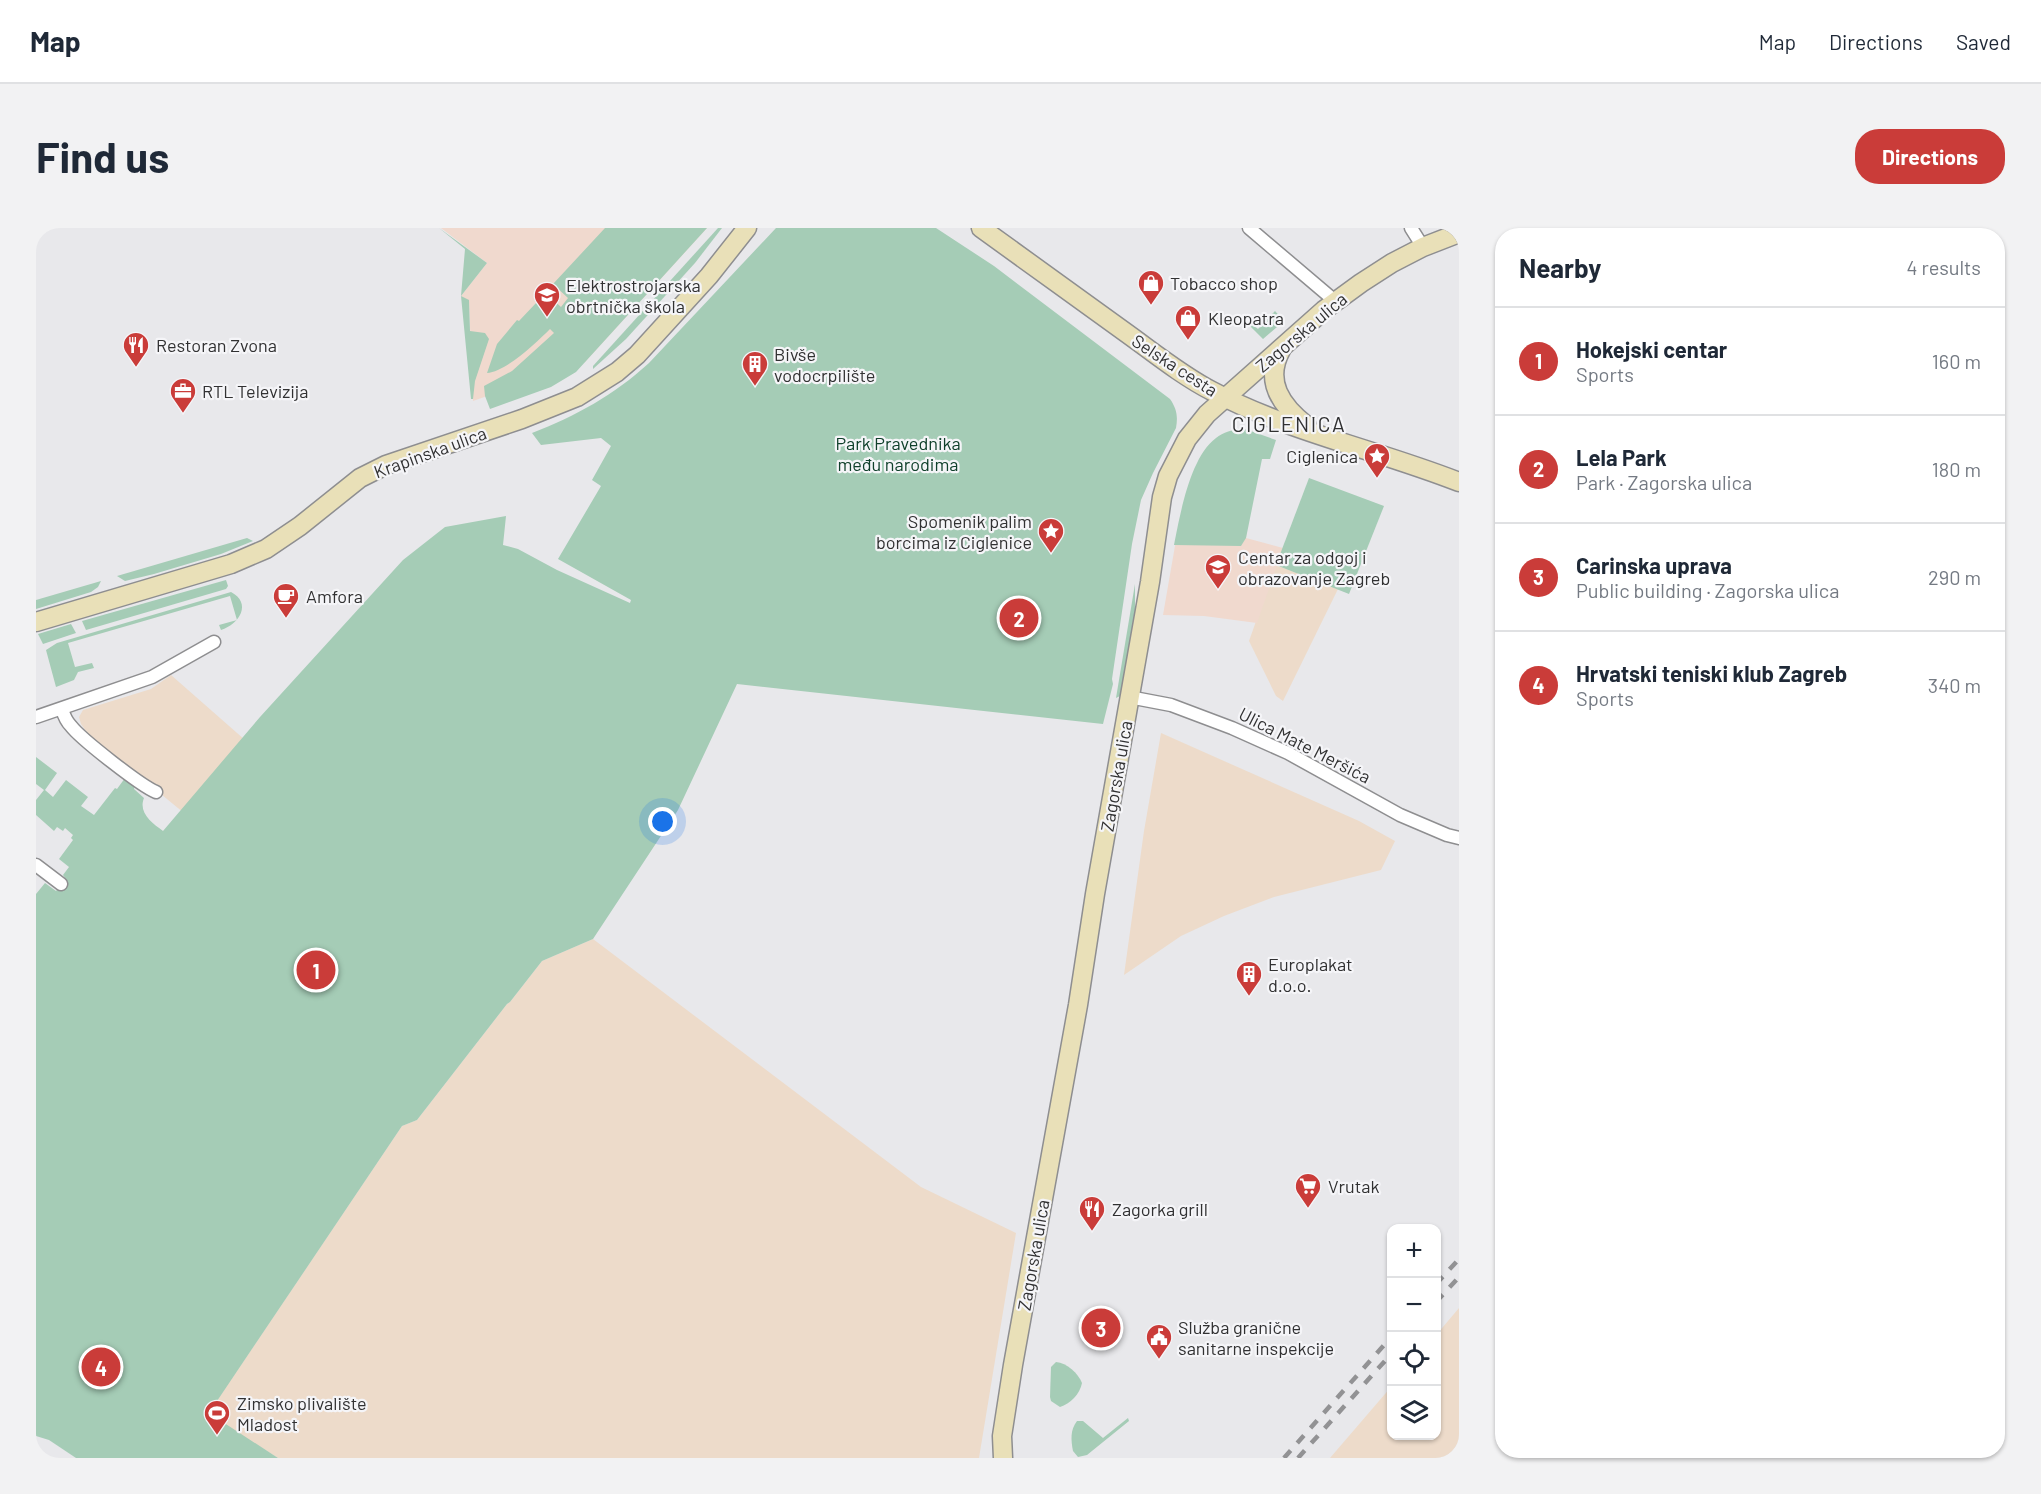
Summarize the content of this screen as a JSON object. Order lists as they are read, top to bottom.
{
  "streets": {
    "street": [
      "Zagorska ulica",
      "Selska cesta",
      "Krapinska ulica",
      "Ulica Mate Meršića"
    ]
  },
  "crossings": [
    ["Zagorska ulica", "Selska cesta"],
    ["Zagorska ulica", "Ulica Mate Meršića"]
  ],
  "districts": ["CIGLENICA"],
  "parks": ["Park Pravednika među narodima"],
  "places": {
    "shop": ["Tobacco shop", "Kleopatra"],
    "school or university": ["Elektrostrojarska obrtnička škola", "Centar za odgoj i obrazovanje Zagreb"],
    "restaurant": ["Restoran Zvona", "Zagorka grill"],
    "building": ["Bivše vodocrpilište", "Europlakat d.o.o."],
    "office": ["RTL Televizija"],
    "place": ["Ciglenica", "Spomenik palim borcima iz Ciglenice"],
    "cafe": ["Amfora"],
    "supermarket": ["Vrutak"],
    "public building": ["Služba granične sanitarne inspekcije"],
    "sports": ["Zimsko plivalište Mladost"]
  },
  "page": {
    "header": "Map",
    "nav": ["Map", "Directions", "Saved"],
    "buttons": "Directions",
    "title": "Find us",
    "heading": ["Nearby", "4 results"],
    "list": [
      {
        "mark": "1",
        "name": "Hokejski centar",
        "note": "Sports",
        "value": "160 m"
      },
      {
        "mark": "2",
        "name": "Lela Park",
        "note": "Park · Zagorska ulica",
        "value": "180 m"
      },
      {
        "mark": "3",
        "name": "Carinska uprava",
        "note": "Public building · Zagorska ulica",
        "value": "290 m"
      },
      {
        "mark": "4",
        "name": "Hrvatski teniski klub Zagreb",
        "note": "Sports",
        "value": "340 m"
      }
    ],
    "pins": [
      "2",
      "1",
      "3",
      "4"
    ],
    "map_buttons": ["+", "−"]
  }
}
